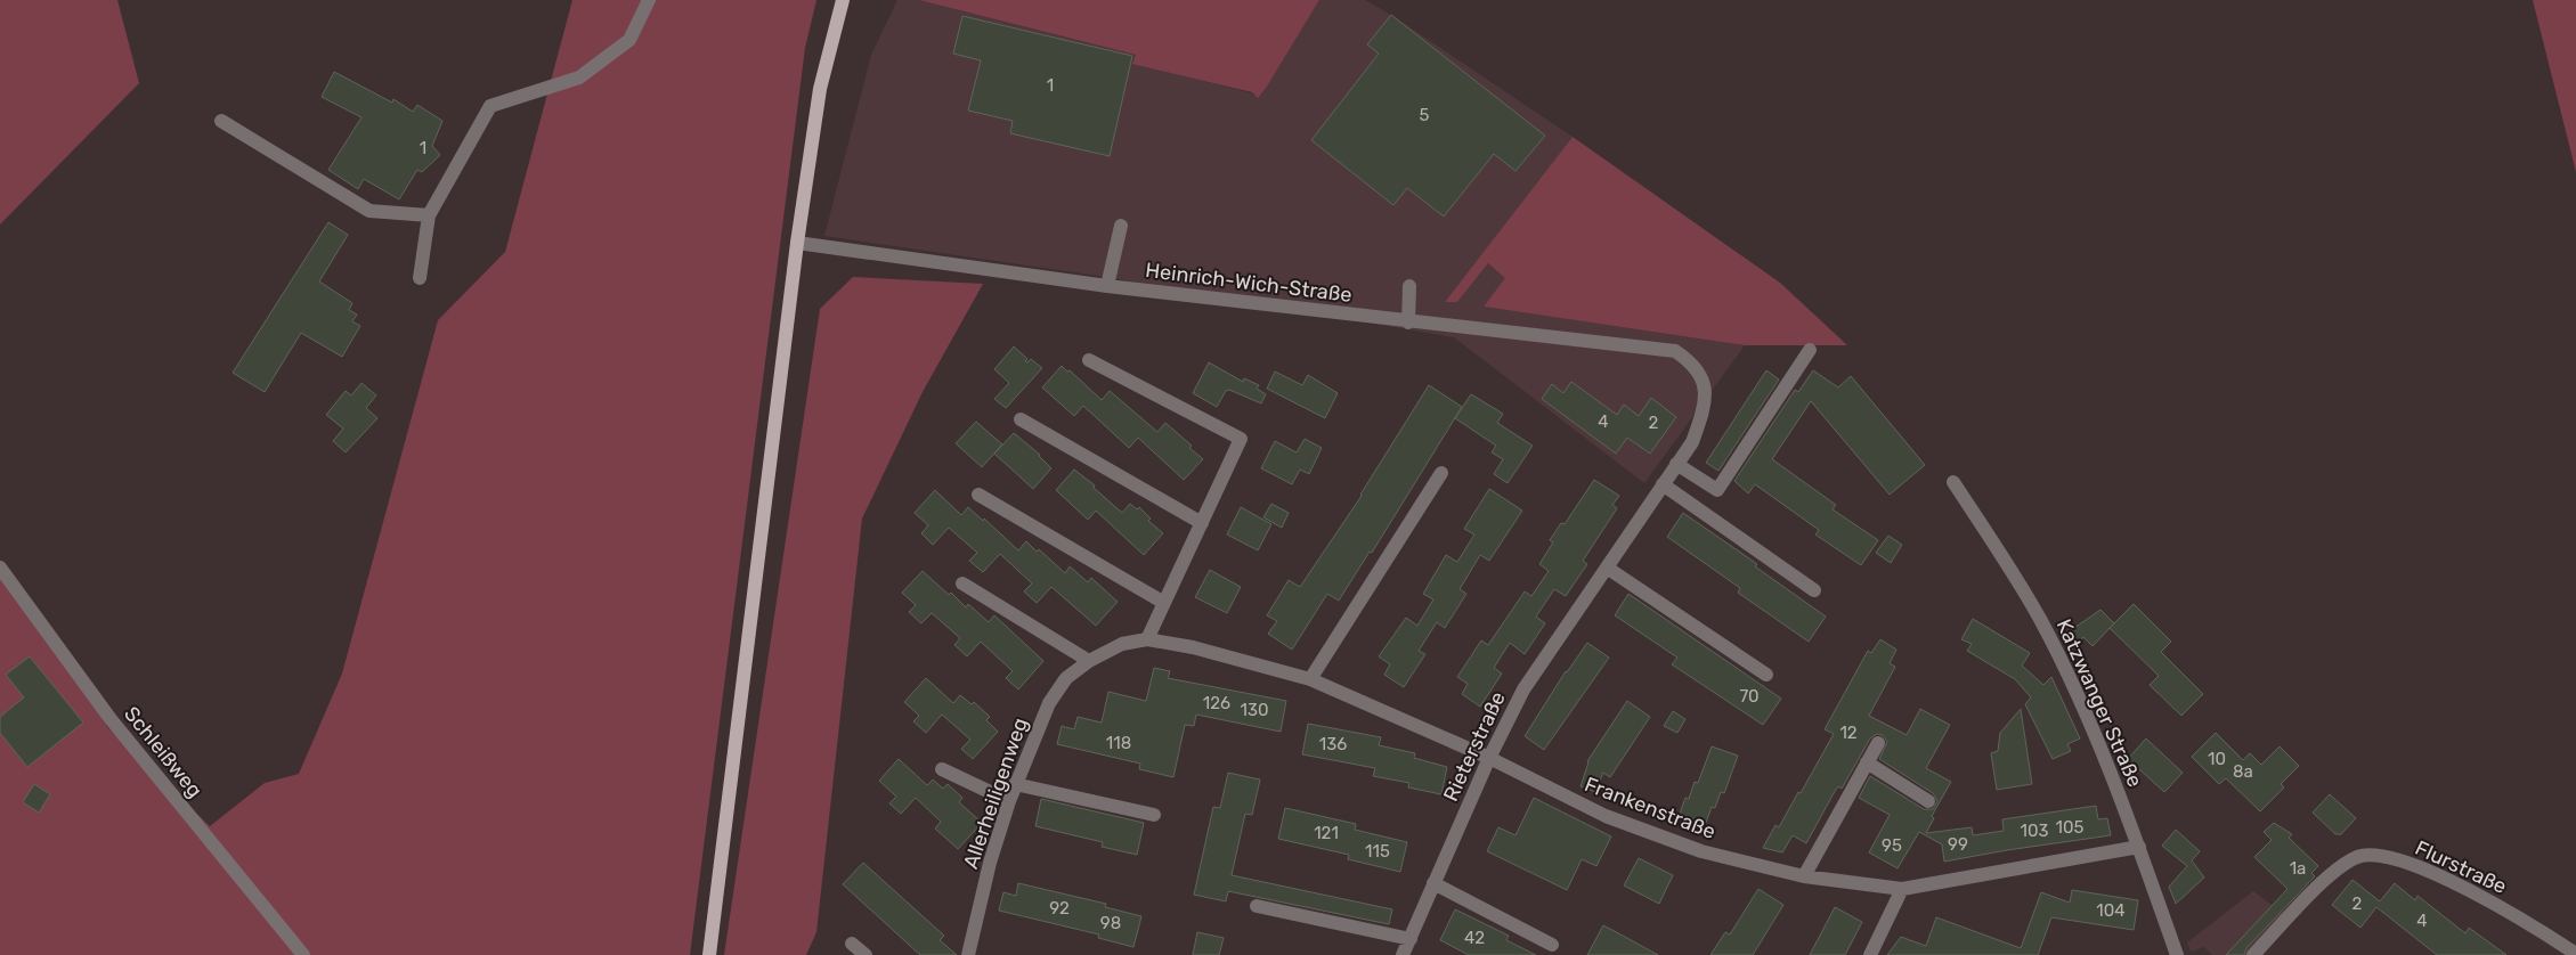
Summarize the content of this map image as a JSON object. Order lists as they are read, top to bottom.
{
  "streets": {
    "street": [
      "Heinrich-Wich-Straße",
      "Katzwanger Straße",
      "Rieterstraße",
      "Schleißweg",
      "Allerheiligenweg",
      "Frankenstraße",
      "Flurstraße"
    ]
  },
  "crossings": [
    ["Heinrich-Wich-Straße", "Rieterstraße"],
    ["Katzwanger Straße", "Frankenstraße"],
    ["Rieterstraße", "Allerheiligenweg"],
    ["Rieterstraße", "Frankenstraße"],
    ["Allerheiligenweg", "Frankenstraße"]
  ],
  "house_numbers": [
    "1",
    "5",
    "1",
    "4",
    "2",
    "70",
    "126",
    "130",
    "12",
    "118",
    "136",
    "10",
    "8a",
    "105",
    "103",
    "121",
    "99",
    "95",
    "115",
    "1a",
    "2",
    "92",
    "104",
    "4",
    "98",
    "42"
  ]
}
